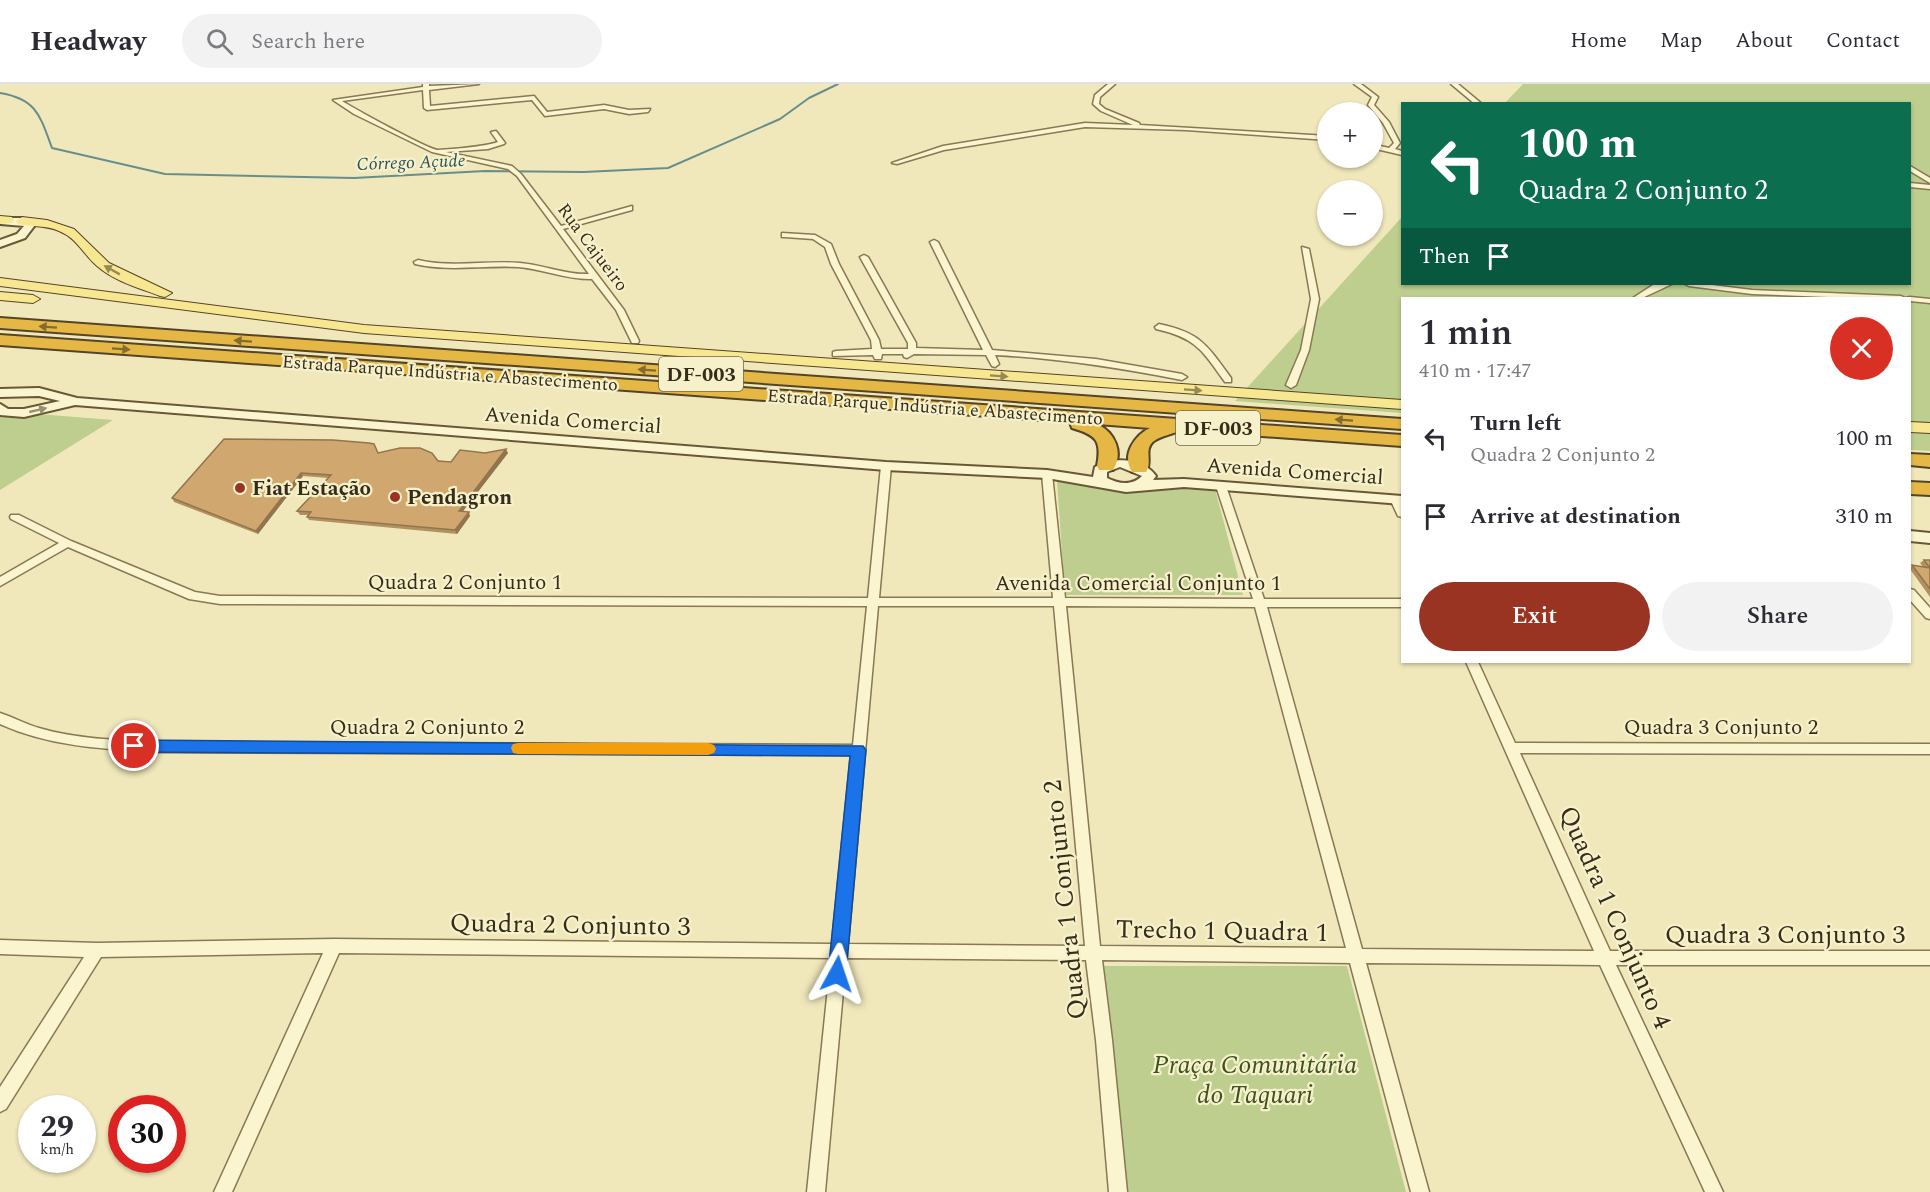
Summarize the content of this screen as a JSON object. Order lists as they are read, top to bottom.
{
  "streets": {
    "highway": ["Estrada Parque Indústria e Abastecimento", "DF-003"],
    "street": [
      "Rua Cajueiro",
      "Avenida Comercial",
      "Quadra 2 Conjunto 1",
      "Avenida Comercial Conjunto 1",
      "Quadra 2 Conjunto 2",
      "Quadra 3 Conjunto 2",
      "Quadra 1 Conjunto 2",
      "Quadra 1 Conjunto 4",
      "Quadra 2 Conjunto 3",
      "Trecho 1 Quadra 1",
      "Quadra 3 Conjunto 3"
    ]
  },
  "crossings": [
    ["Avenida Comercial", "Quadra 1 Conjunto 2"],
    ["Quadra 2 Conjunto 1", "Avenida Comercial Conjunto 1"],
    ["Avenida Comercial Conjunto 1", "Quadra 1 Conjunto 2"],
    ["Quadra 3 Conjunto 2", "Quadra 1 Conjunto 4"],
    ["Quadra 1 Conjunto 2", "Trecho 1 Quadra 1"],
    ["Quadra 1 Conjunto 4", "Trecho 1 Quadra 1"],
    ["Quadra 1 Conjunto 4", "Quadra 3 Conjunto 3"],
    ["Quadra 2 Conjunto 3", "Trecho 1 Quadra 1"],
    ["Trecho 1 Quadra 1", "Quadra 3 Conjunto 3"]
  ],
  "water": ["Córrego Açude"],
  "parks": ["Praça Comunitária do Taquari"],
  "places": ["Fiat Estação", "Pendagron"],
  "page": {
    "header": "Headway",
    "search": "Search here",
    "nav": [
      "Home",
      "Map",
      "About",
      "Contact"
    ],
    "map_buttons": ["+", "−"],
    "turn": ["100 m", "Quadra 2 Conjunto 2"],
    "then": "Then",
    "heading": ["1 min", "410 m · 17:47"],
    "list": [
      {
        "name": "Turn left",
        "note": "Quadra 2 Conjunto 2",
        "value": "100 m"
      },
      {
        "name": "Arrive at destination",
        "value": "310 m"
      }
    ],
    "buttons": ["Exit", "Share"],
    "speed": "29 km/h",
    "limit": "30"
  }
}
